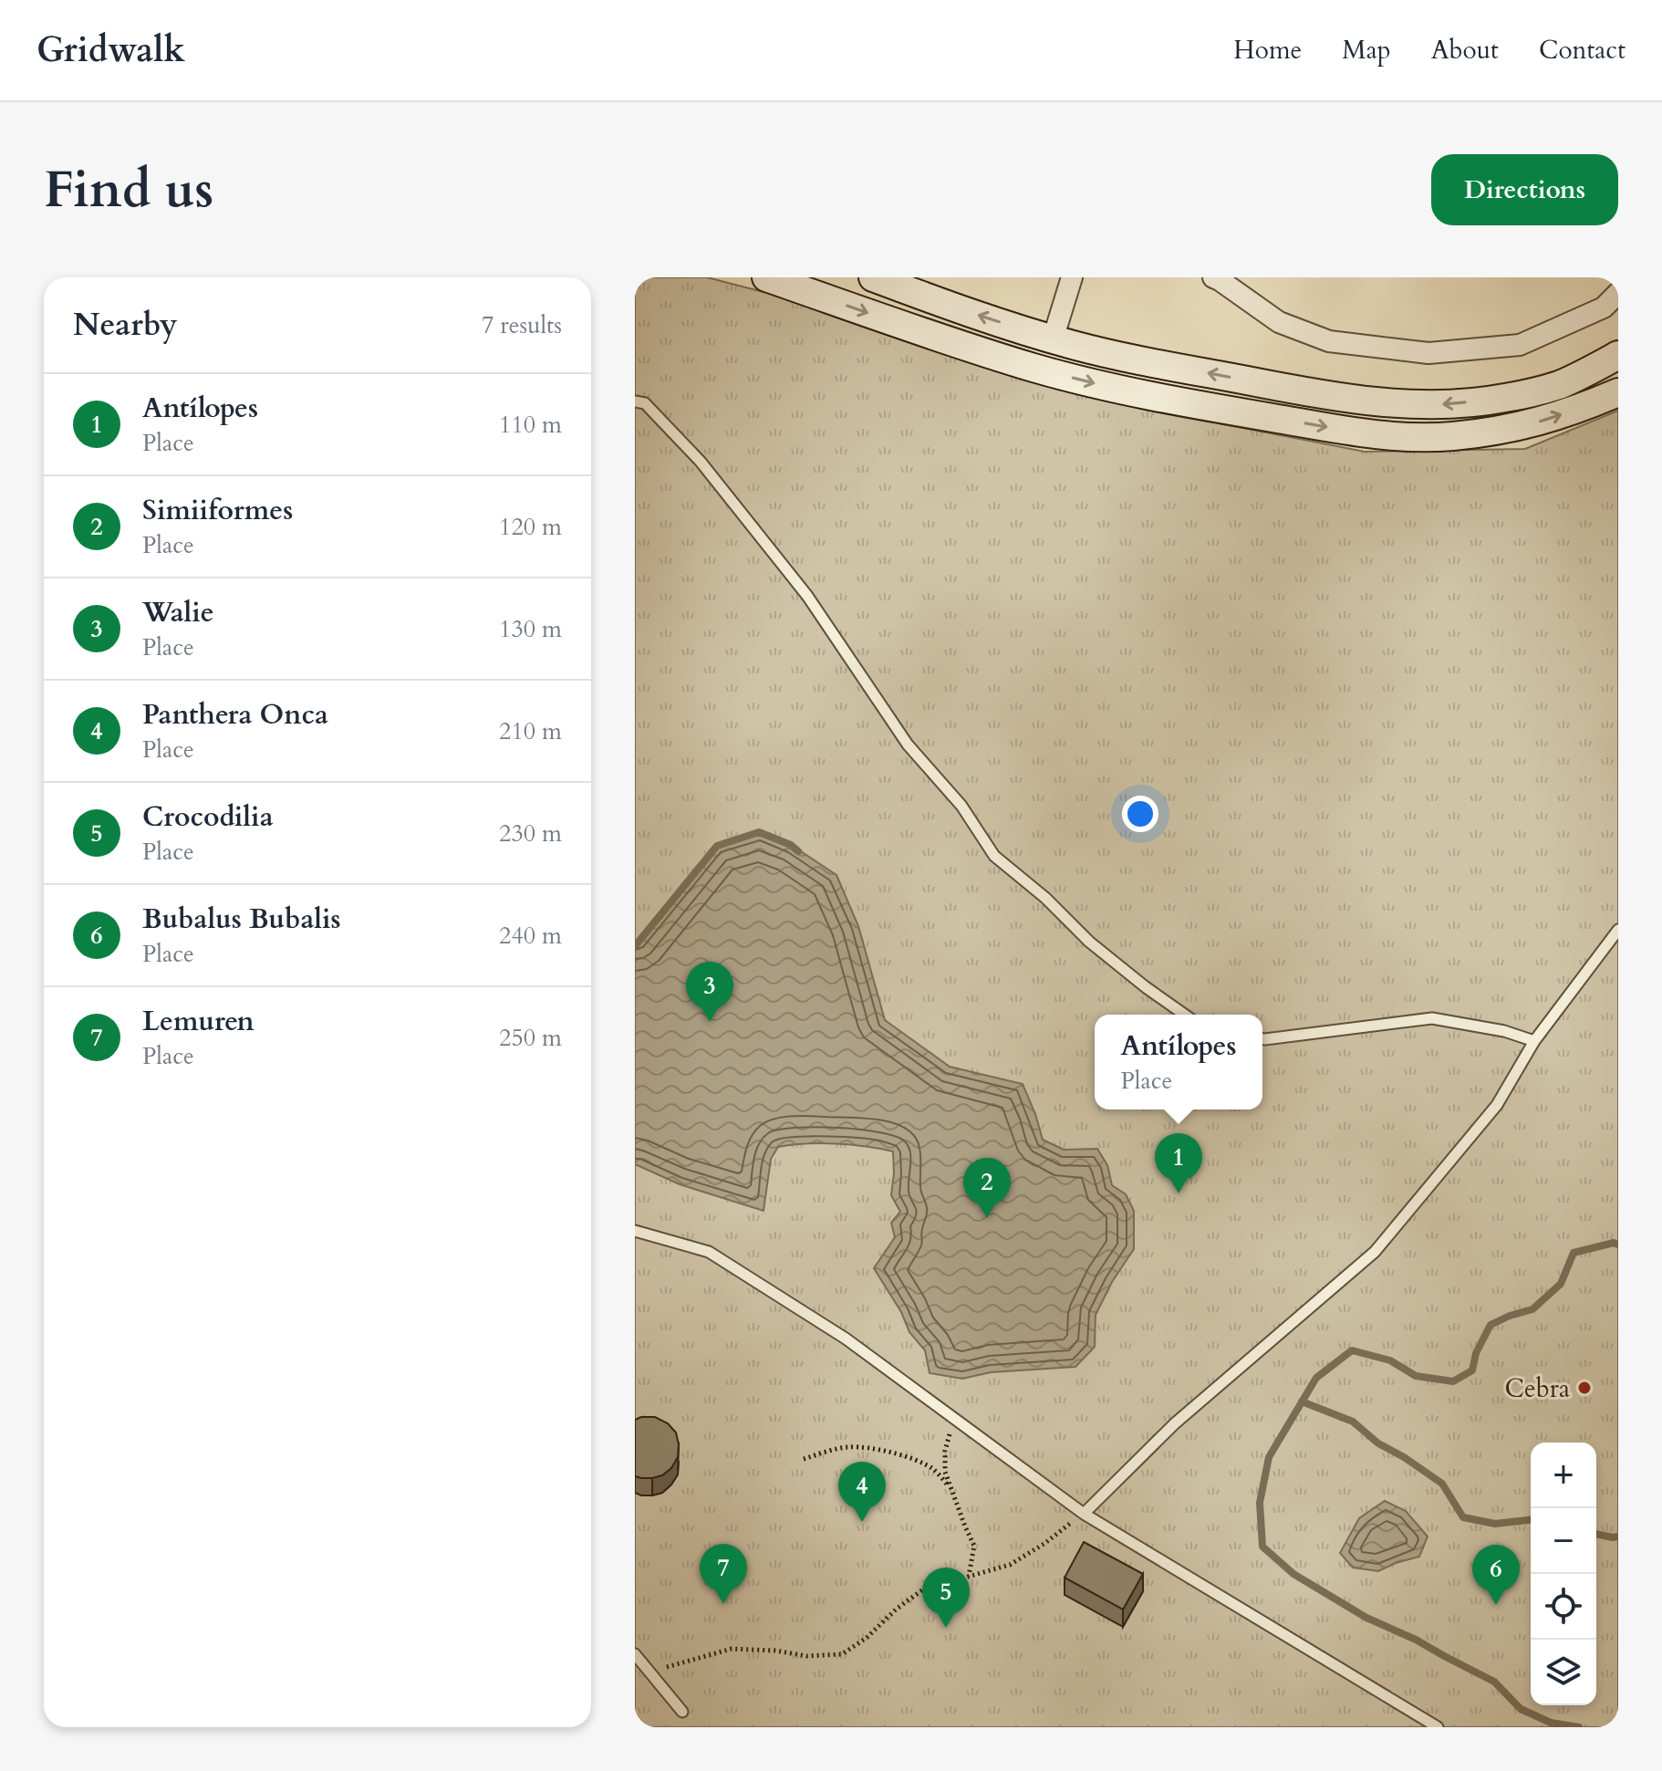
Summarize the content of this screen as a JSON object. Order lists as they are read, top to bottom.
{
  "places": ["Cebra"],
  "page": {
    "header": "Gridwalk",
    "nav": [
      "Home",
      "Map",
      "About",
      "Contact"
    ],
    "buttons": "Directions",
    "title": "Find us",
    "heading": ["Nearby", "7 results"],
    "list": [
      {
        "mark": "1",
        "name": "Antílopes",
        "note": "Place",
        "value": "110 m"
      },
      {
        "mark": "2",
        "name": "Simiiformes",
        "note": "Place",
        "value": "120 m"
      },
      {
        "mark": "3",
        "name": "Walie",
        "note": "Place",
        "value": "130 m"
      },
      {
        "mark": "4",
        "name": "Panthera Onca",
        "note": "Place",
        "value": "210 m"
      },
      {
        "mark": "5",
        "name": "Crocodilia",
        "note": "Place",
        "value": "230 m"
      },
      {
        "mark": "6",
        "name": "Bubalus Bubalis",
        "note": "Place",
        "value": "240 m"
      },
      {
        "mark": "7",
        "name": "Lemuren",
        "note": "Place",
        "value": "250 m"
      }
    ],
    "pins": [
      "3",
      "1",
      "2",
      "4",
      "7",
      "6",
      "5"
    ],
    "popup": ["Antílopes", "Place"],
    "map_buttons": ["+", "−"]
  }
}
